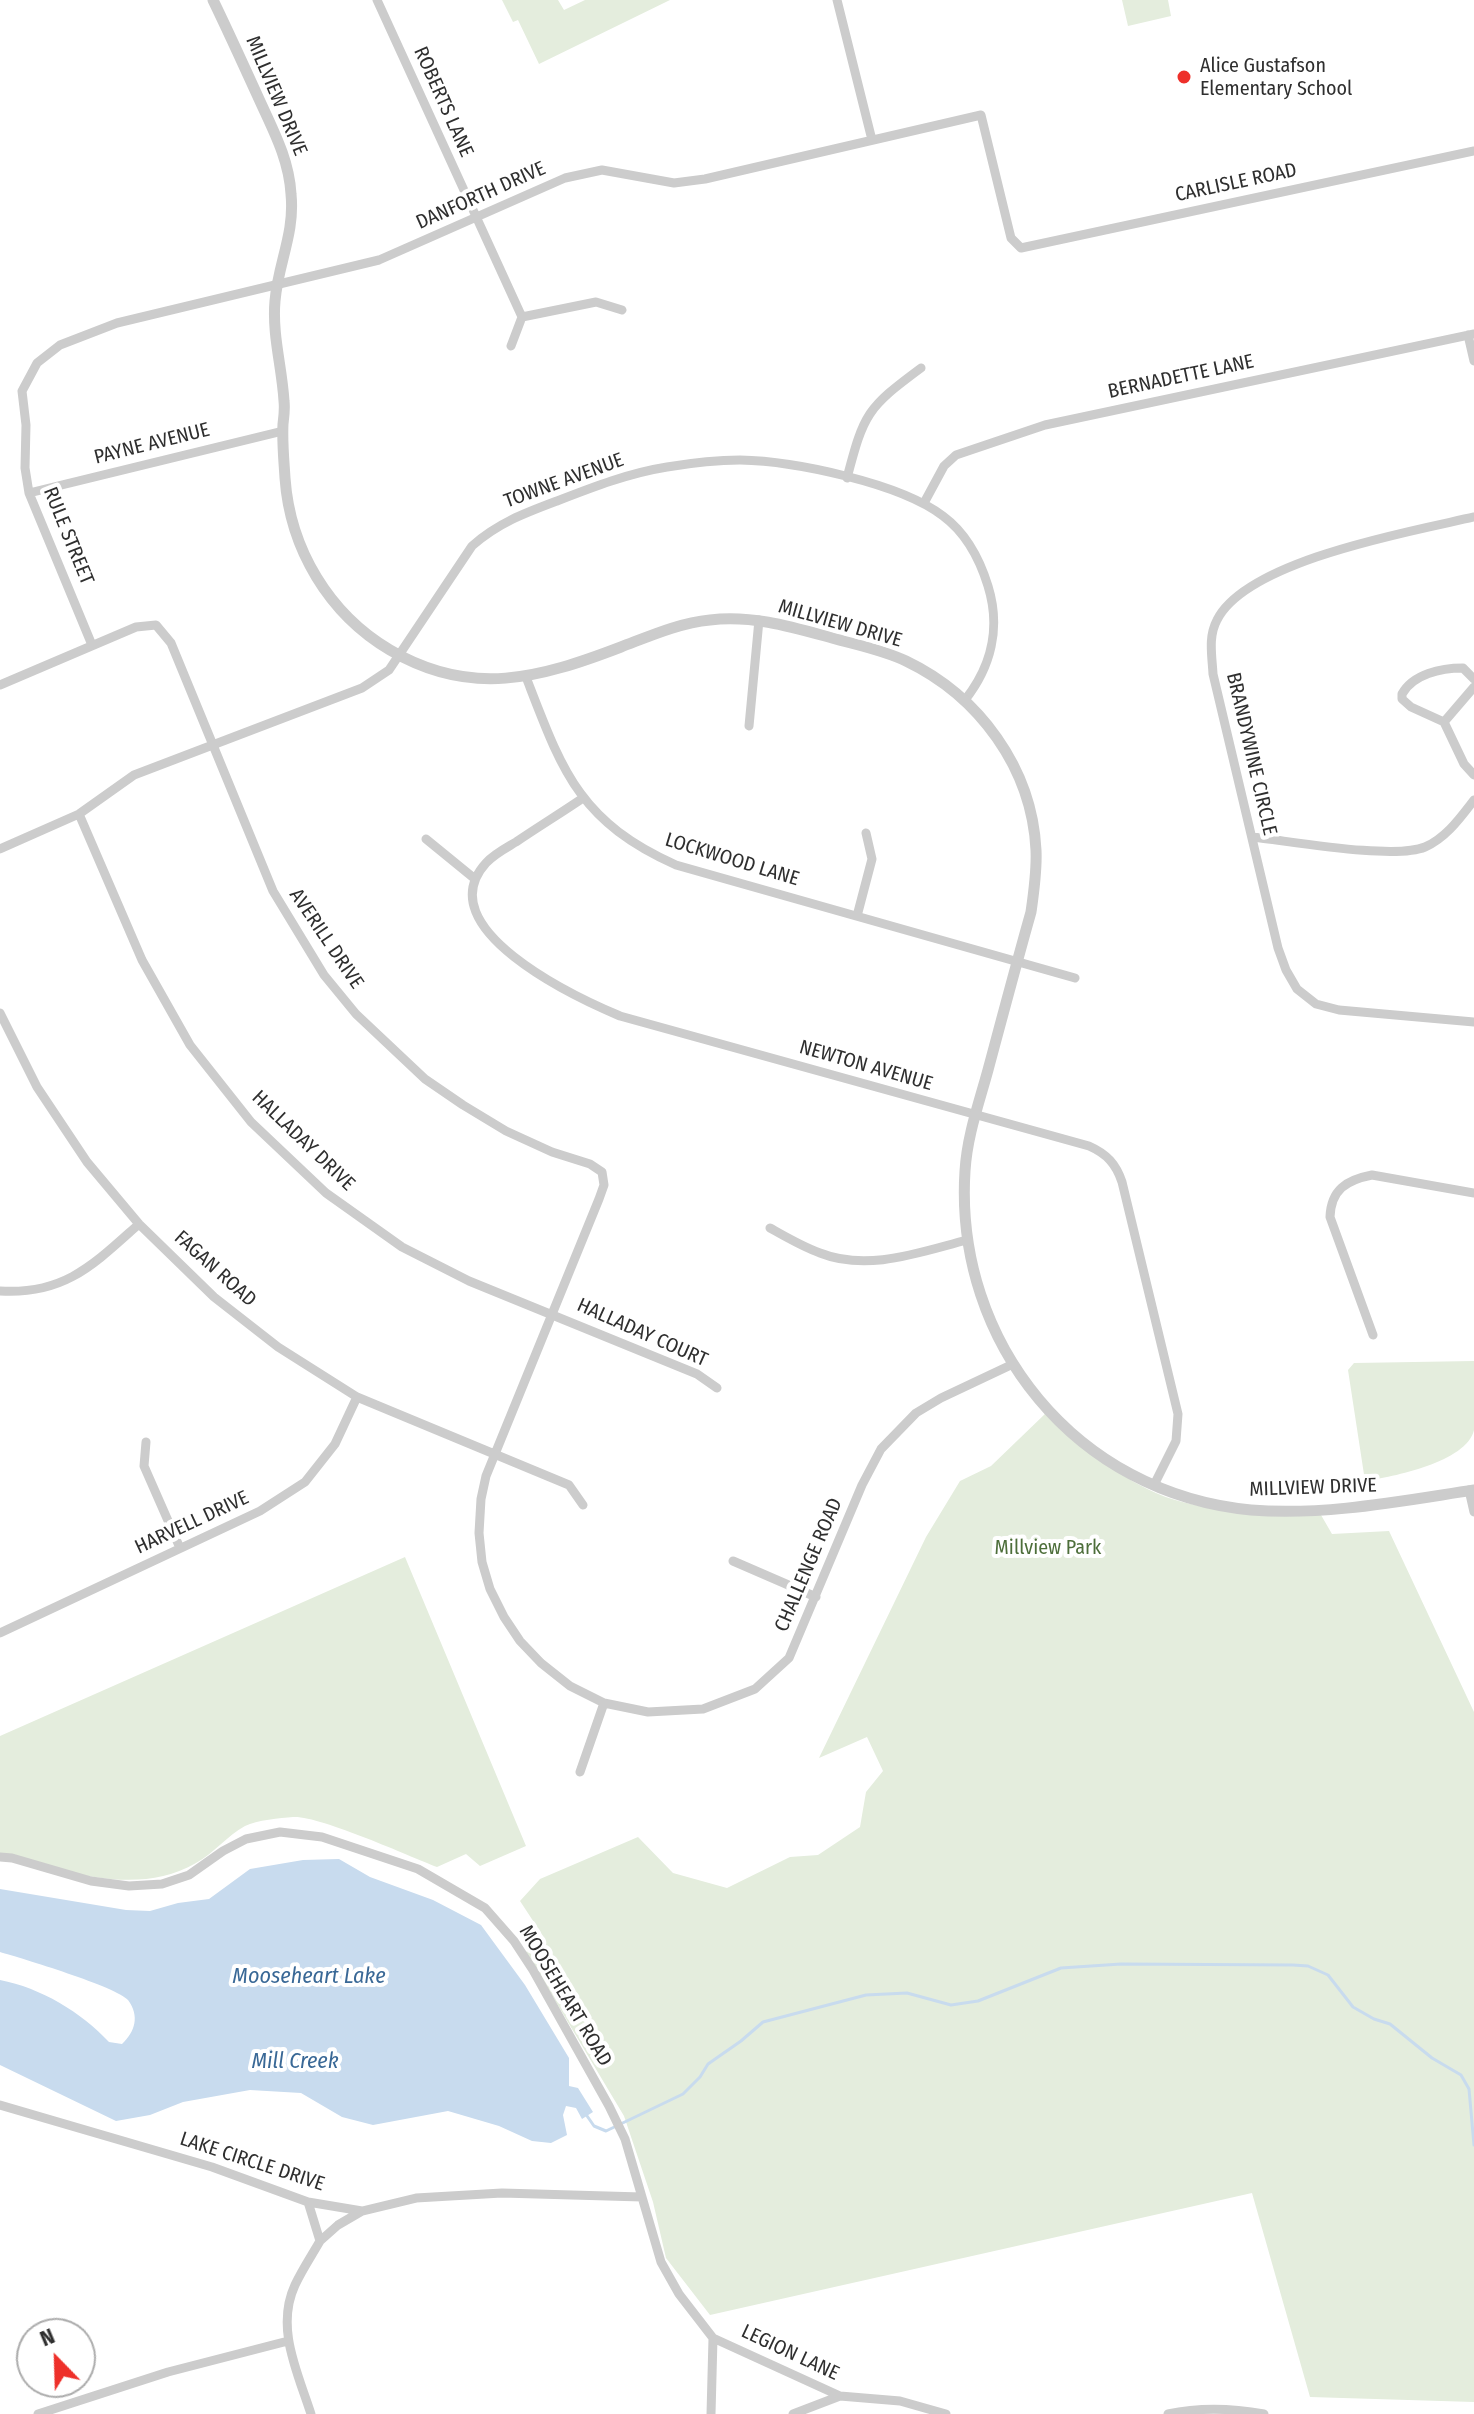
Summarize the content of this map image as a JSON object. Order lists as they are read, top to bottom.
{
  "streets": {
    "street": [
      "MILLVIEW DRIVE",
      "ROBERTS LANE",
      "CARLISLE ROAD",
      "DANFORTH DRIVE",
      "BERNADETTE LANE",
      "PAYNE AVENUE",
      "TOWNE AVENUE",
      "RULE STREET",
      "BRANDYWINE CIRCLE",
      "LOCKWOOD LANE",
      "AVERILL DRIVE",
      "NEWTON AVENUE",
      "HALLADAY DRIVE",
      "FAGAN ROAD",
      "HALLADAY COURT",
      "HARVELL DRIVE",
      "CHALLENGE ROAD",
      "MOOSEHEART ROAD",
      "LAKE CIRCLE DRIVE",
      "LEGION LANE"
    ]
  },
  "crossings": [
    ["MILLVIEW DRIVE", "DANFORTH DRIVE"],
    ["MILLVIEW DRIVE", "PAYNE AVENUE"],
    ["MILLVIEW DRIVE", "TOWNE AVENUE"],
    ["MILLVIEW DRIVE", "LOCKWOOD LANE"],
    ["MILLVIEW DRIVE", "NEWTON AVENUE"],
    ["MILLVIEW DRIVE", "CHALLENGE ROAD"],
    ["ROBERTS LANE", "DANFORTH DRIVE"],
    ["CARLISLE ROAD", "DANFORTH DRIVE"],
    ["DANFORTH DRIVE", "RULE STREET"],
    ["BERNADETTE LANE", "TOWNE AVENUE"],
    ["PAYNE AVENUE", "RULE STREET"],
    ["TOWNE AVENUE", "AVERILL DRIVE"],
    ["TOWNE AVENUE", "HALLADAY DRIVE"],
    ["RULE STREET", "AVERILL DRIVE"],
    ["AVERILL DRIVE", "CHALLENGE ROAD"],
    ["HALLADAY DRIVE", "HALLADAY COURT"],
    ["HALLADAY DRIVE", "CHALLENGE ROAD"],
    ["FAGAN ROAD", "HARVELL DRIVE"],
    ["FAGAN ROAD", "CHALLENGE ROAD"],
    ["HALLADAY COURT", "CHALLENGE ROAD"],
    ["MOOSEHEART ROAD", "LAKE CIRCLE DRIVE"],
    ["MOOSEHEART ROAD", "LEGION LANE"]
  ],
  "water": ["Mooseheart Lake", "Mill Creek"],
  "parks": ["Millview Park"],
  "places": ["Alice Gustafson Elementary School"],
  "north": "top left"
}
